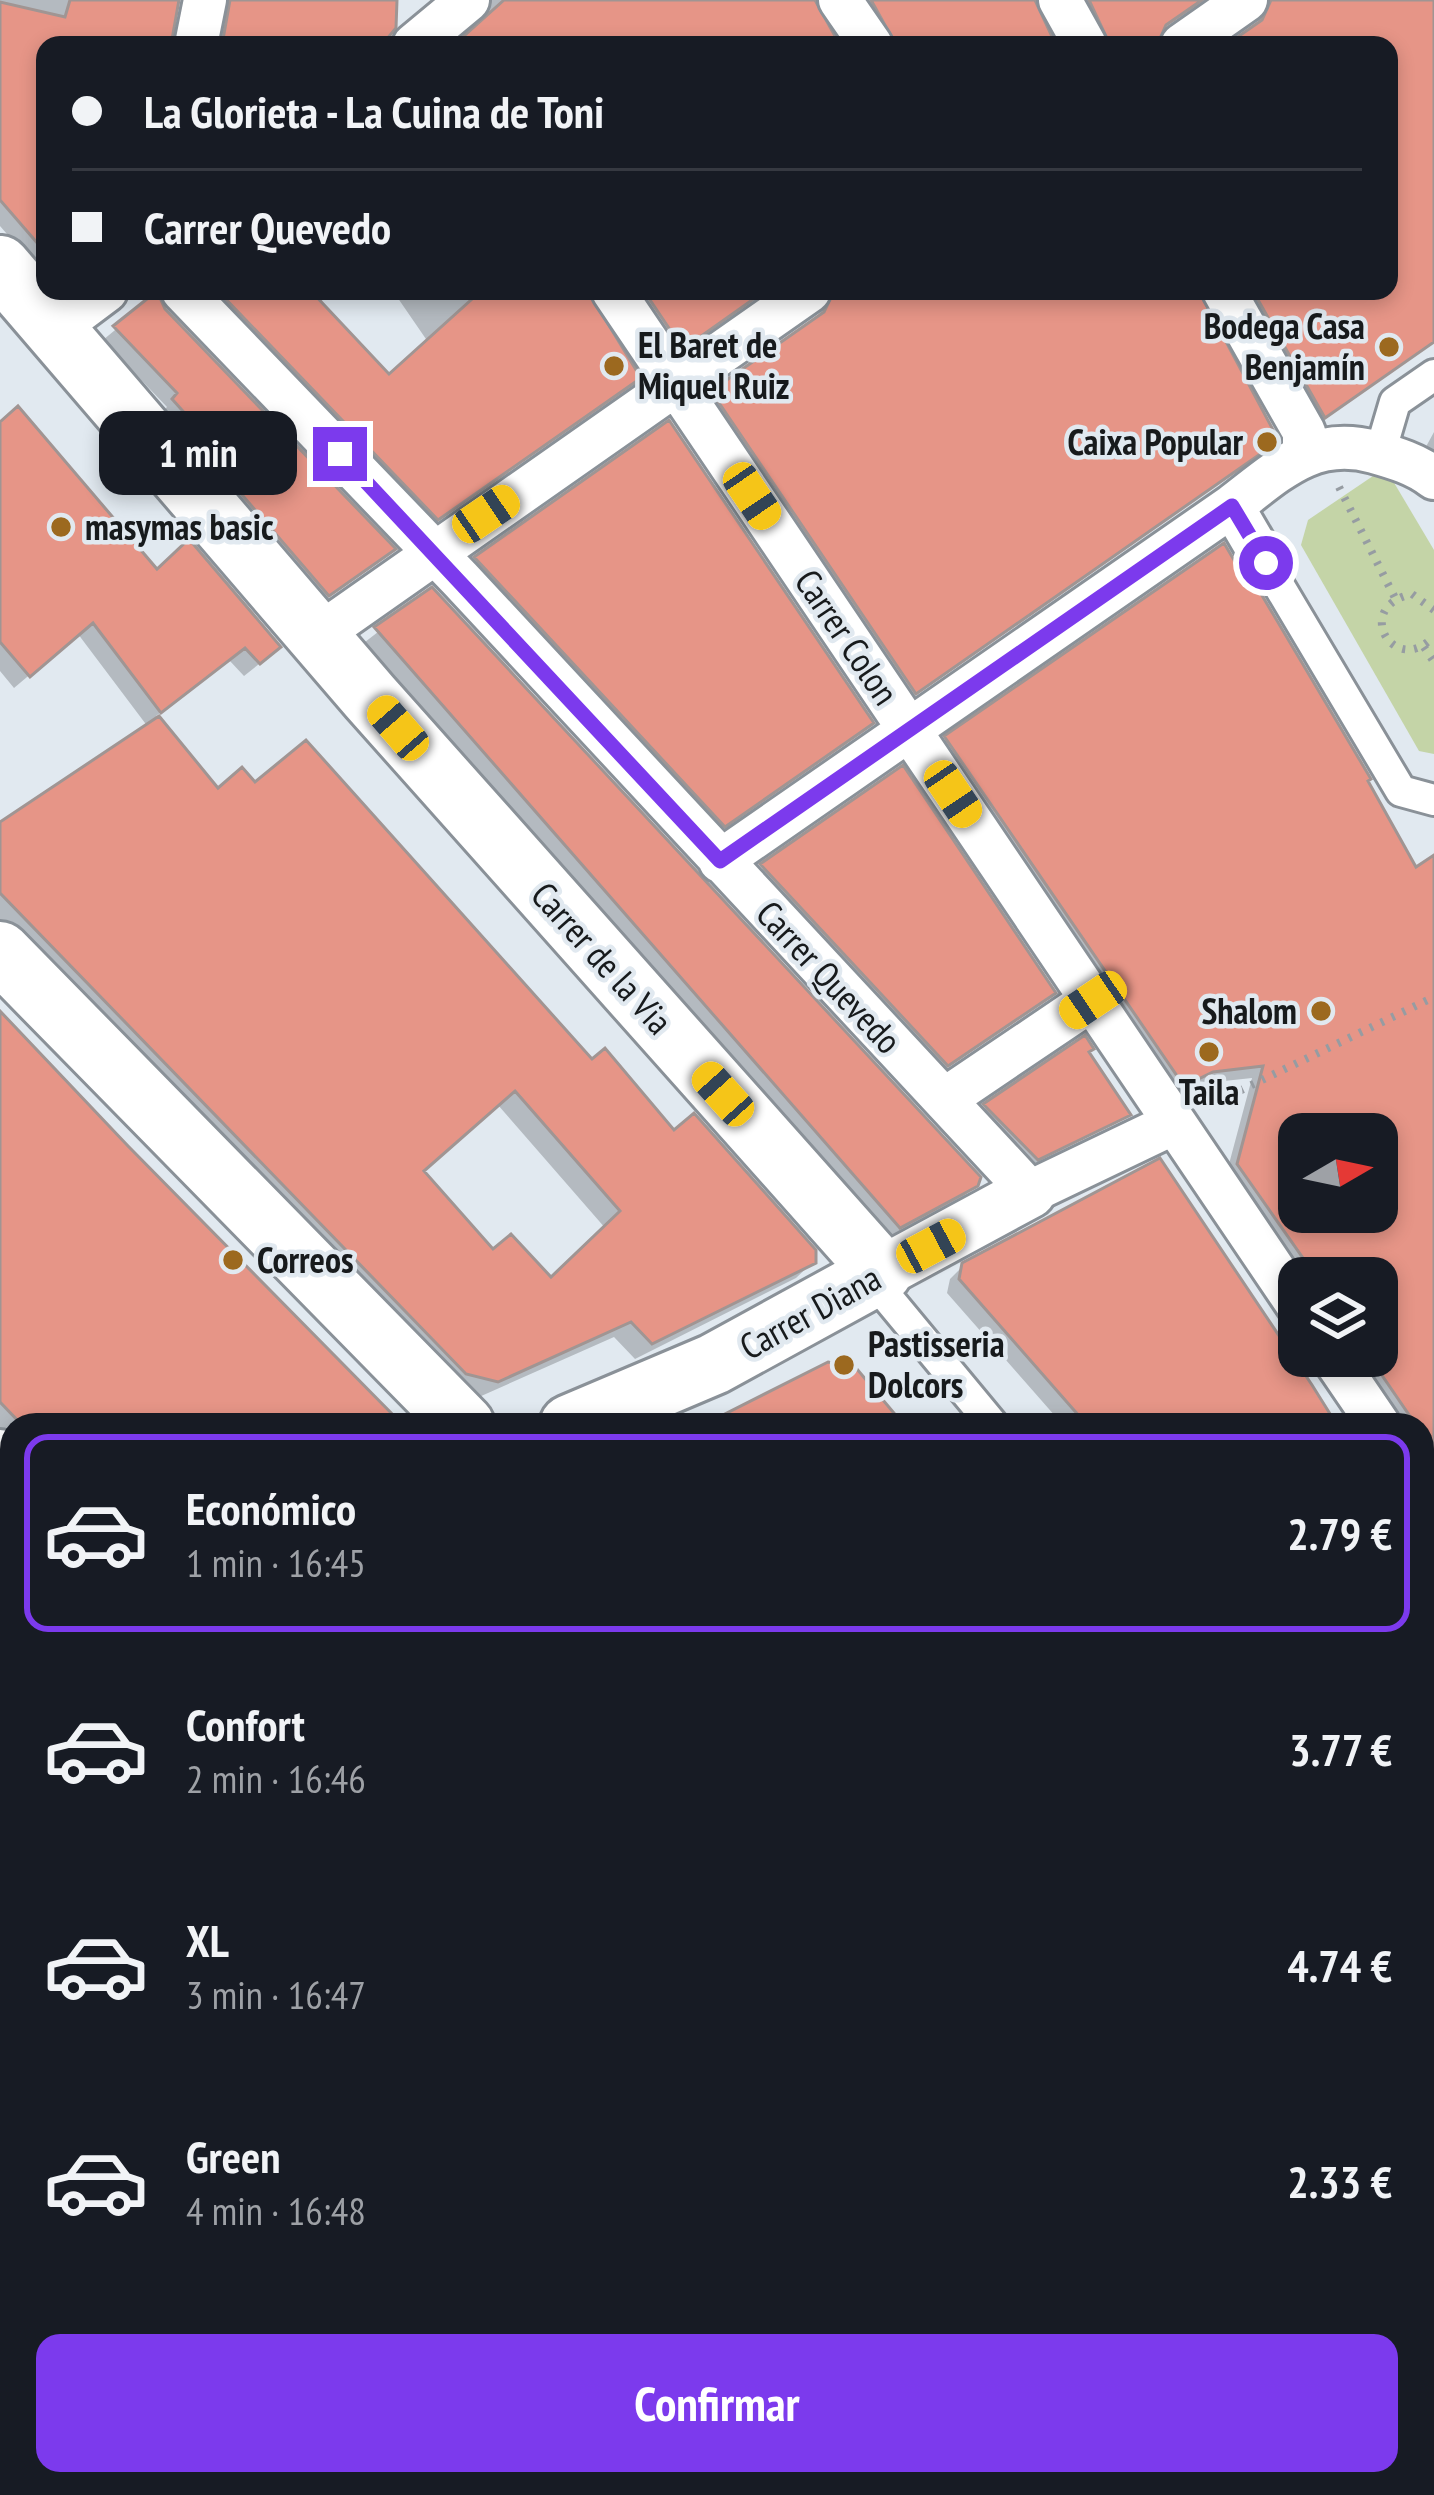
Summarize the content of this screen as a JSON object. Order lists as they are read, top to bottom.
{
  "streets": {
    "main road": ["Carrer de la Via", "Carrer Diana"],
    "street": ["Carrer Colon", "Carrer Quevedo"]
  },
  "crossings": [
    ["Carrer Colon", "Carrer Diana"],
    ["Carrer de la Via", "Carrer Diana"],
    ["Carrer Quevedo", "Carrer Diana"]
  ],
  "places": [
    "Bodega Casa Benjamín",
    "El Baret de Miquel Ruiz",
    "Caixa Popular",
    "masymas basic",
    "Shalom",
    "Taila",
    "Correos",
    "Pastisseria Dolcors"
  ],
  "north": "right",
  "page": {
    "banner": ["La Glorieta - La Cuina de Toni", "Carrer Quevedo"],
    "bubble": "1 min",
    "list": [
      {
        "name": "Económico",
        "note": "1 min · 16:45",
        "value": "2.79 €"
      },
      {
        "name": "Confort",
        "note": "2 min · 16:46",
        "value": "3.77 €"
      },
      {
        "name": "XL",
        "note": "3 min · 16:47",
        "value": "4.74 €"
      },
      {
        "name": "Green",
        "note": "4 min · 16:48",
        "value": "2.33 €"
      }
    ],
    "buttons": "Confirmar"
  }
}
